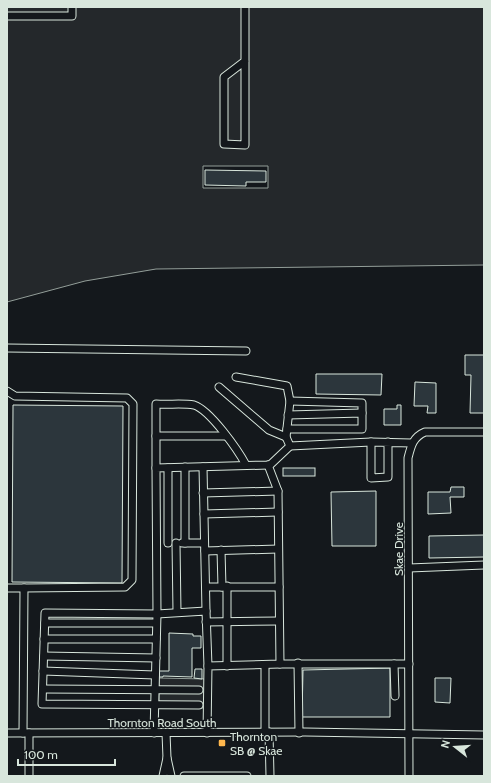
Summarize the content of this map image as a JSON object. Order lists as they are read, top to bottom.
{
  "streets": {
    "street": ["Skae Drive", "Thornton Road South"]
  },
  "crossings": [
    ["Skae Drive", "Thornton Road South"]
  ],
  "places": {
    "transit": ["Thornton SB @ Skae"]
  },
  "scale_bar": "100 m",
  "north": "left"
}
